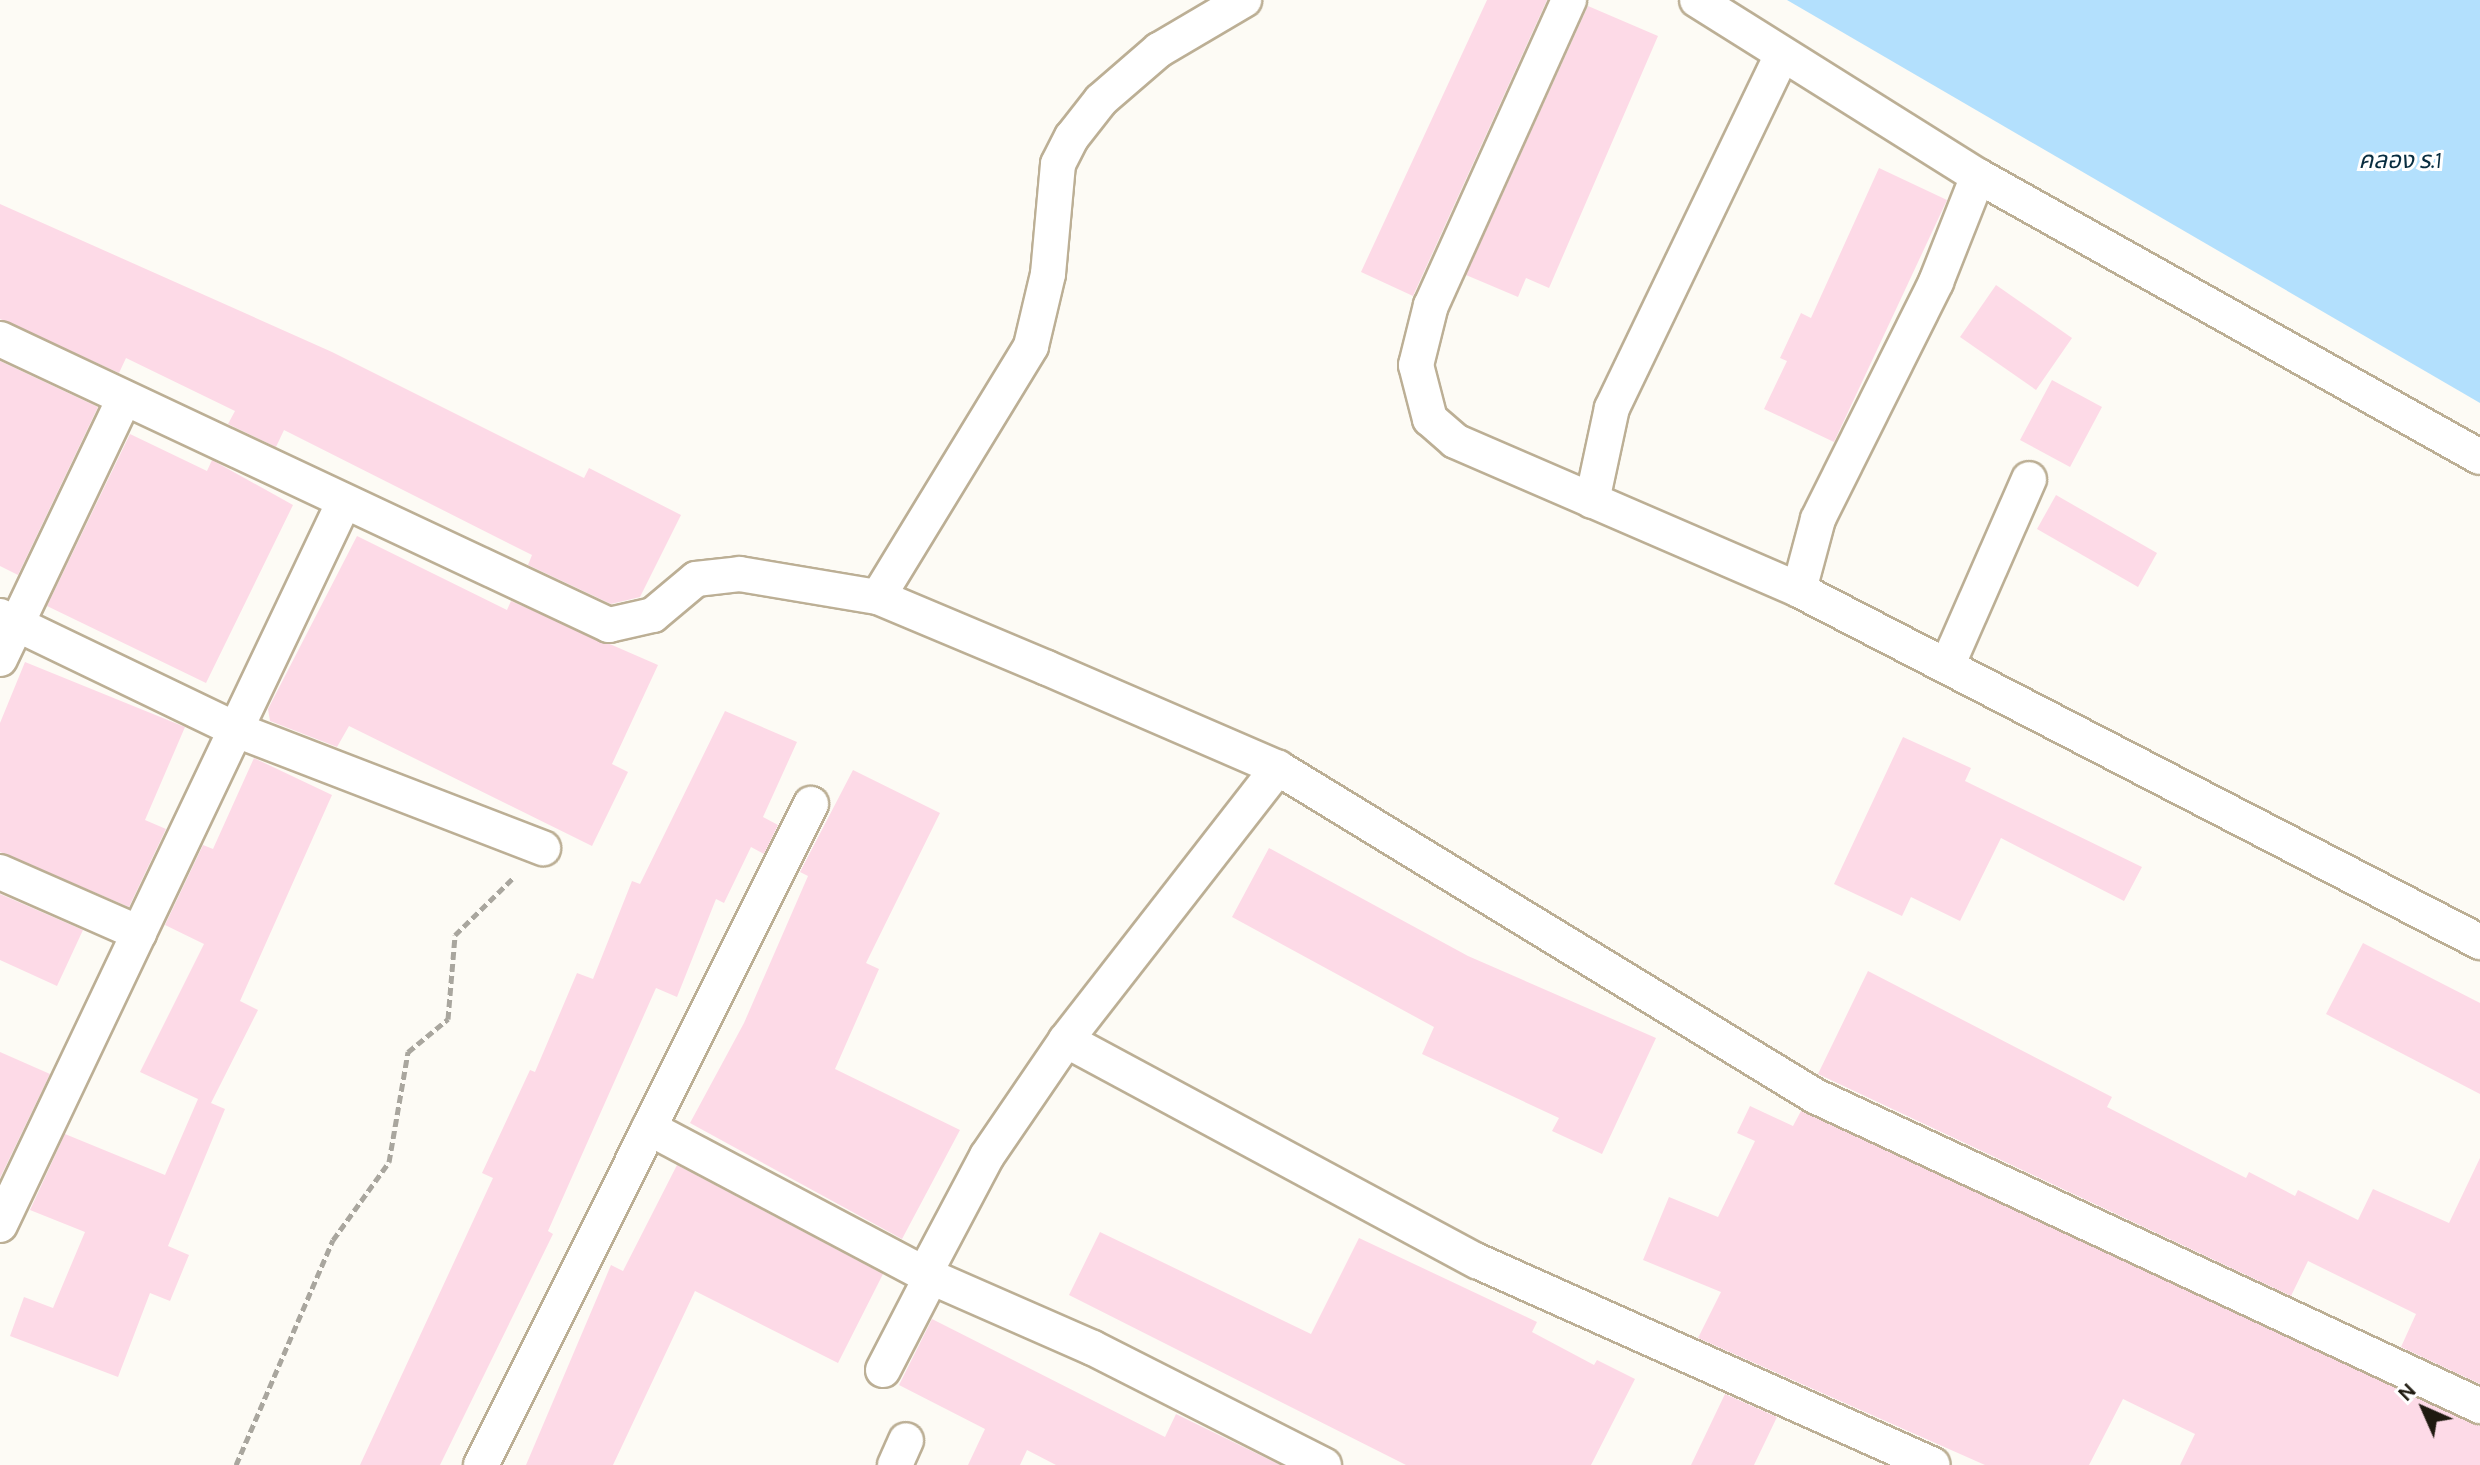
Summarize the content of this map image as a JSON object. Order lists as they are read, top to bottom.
{
  "water": ["คลอง ร.1"],
  "north": "top left"
}
